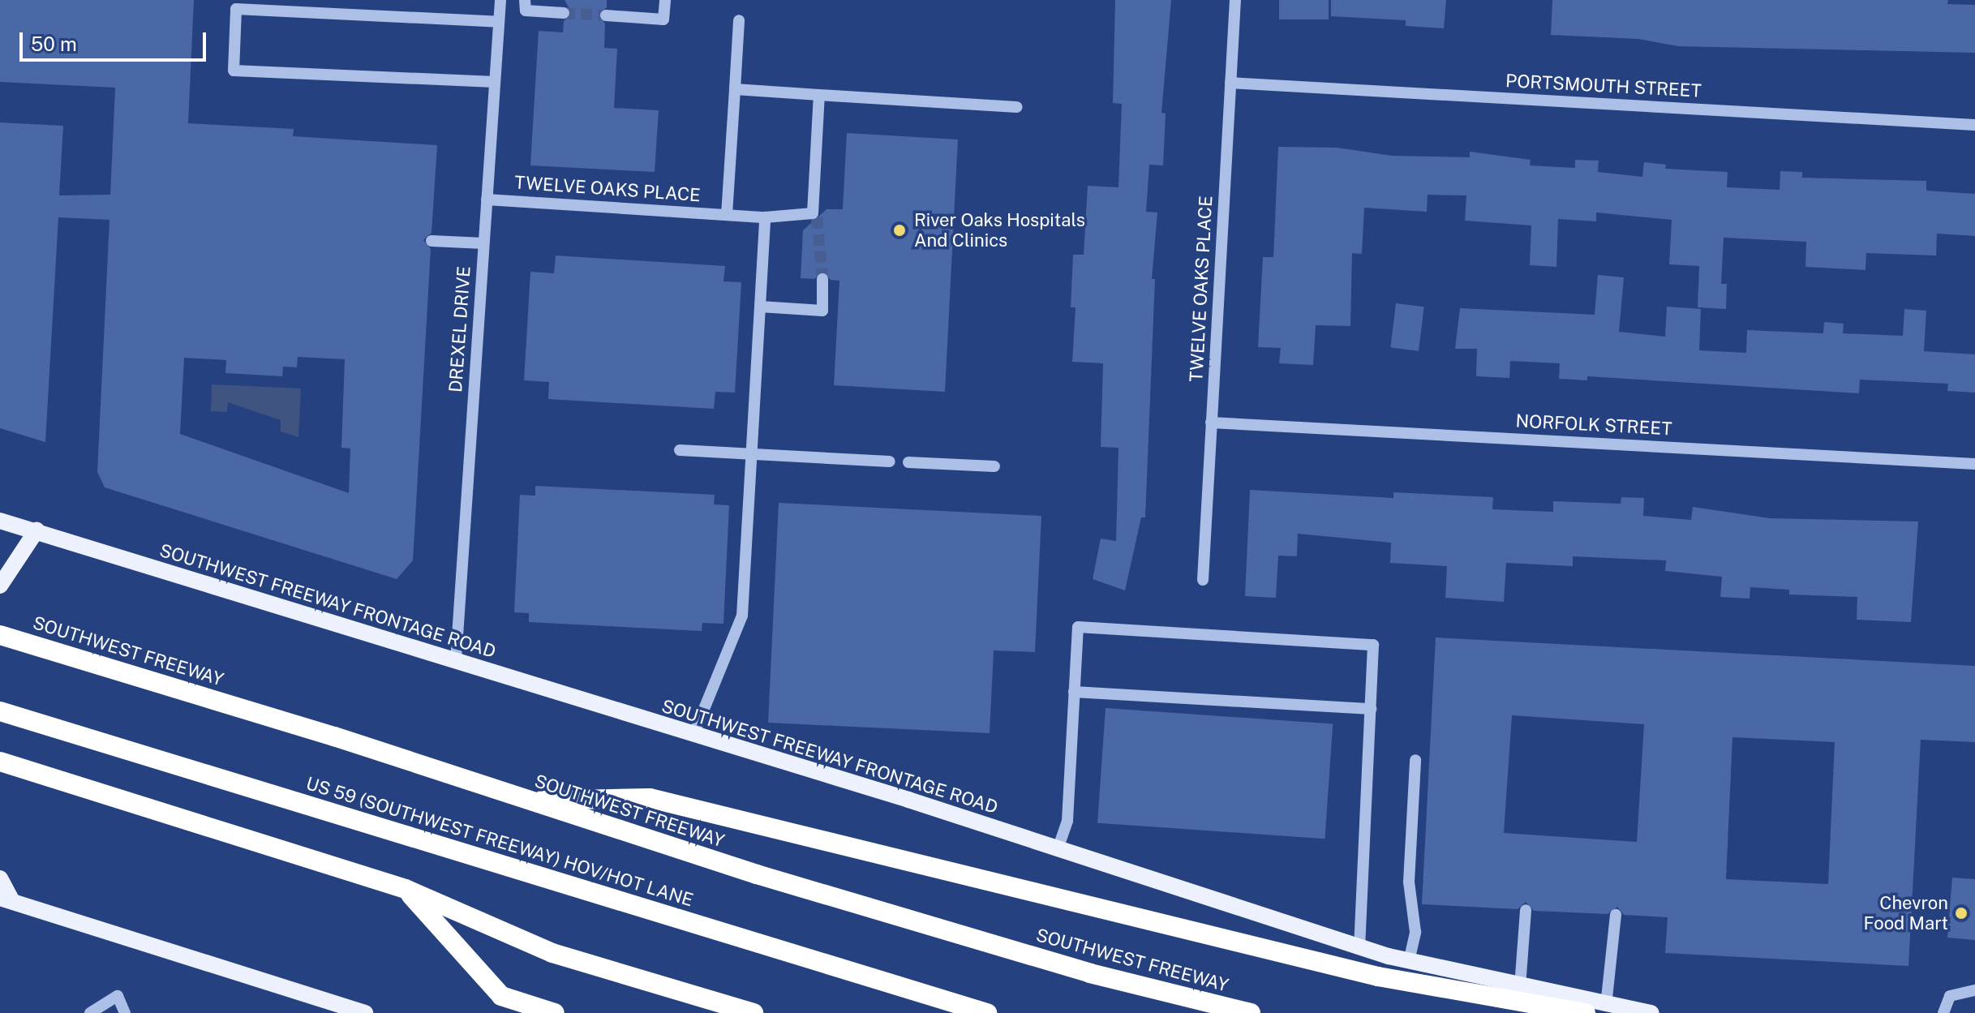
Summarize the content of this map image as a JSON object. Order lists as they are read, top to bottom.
{
  "streets": {
    "highway": ["SOUTHWEST FREEWAY", "US 59 (SOUTHWEST FREEWAY) HOV/HOT LANE"],
    "main road": ["SOUTHWEST FREEWAY FRONTAGE ROAD"],
    "street": [
      "PORTSMOUTH STREET",
      "TWELVE OAKS PLACE",
      "DREXEL DRIVE",
      "NORFOLK STREET"
    ]
  },
  "crossings": [
    ["PORTSMOUTH STREET", "TWELVE OAKS PLACE"],
    ["TWELVE OAKS PLACE", "DREXEL DRIVE"],
    ["TWELVE OAKS PLACE", "NORFOLK STREET"],
    ["DREXEL DRIVE", "SOUTHWEST FREEWAY FRONTAGE ROAD"]
  ],
  "places": ["River Oaks Hospitals And Clinics", "Chevron Food Mart"],
  "scale_bar": "50 m"
}
